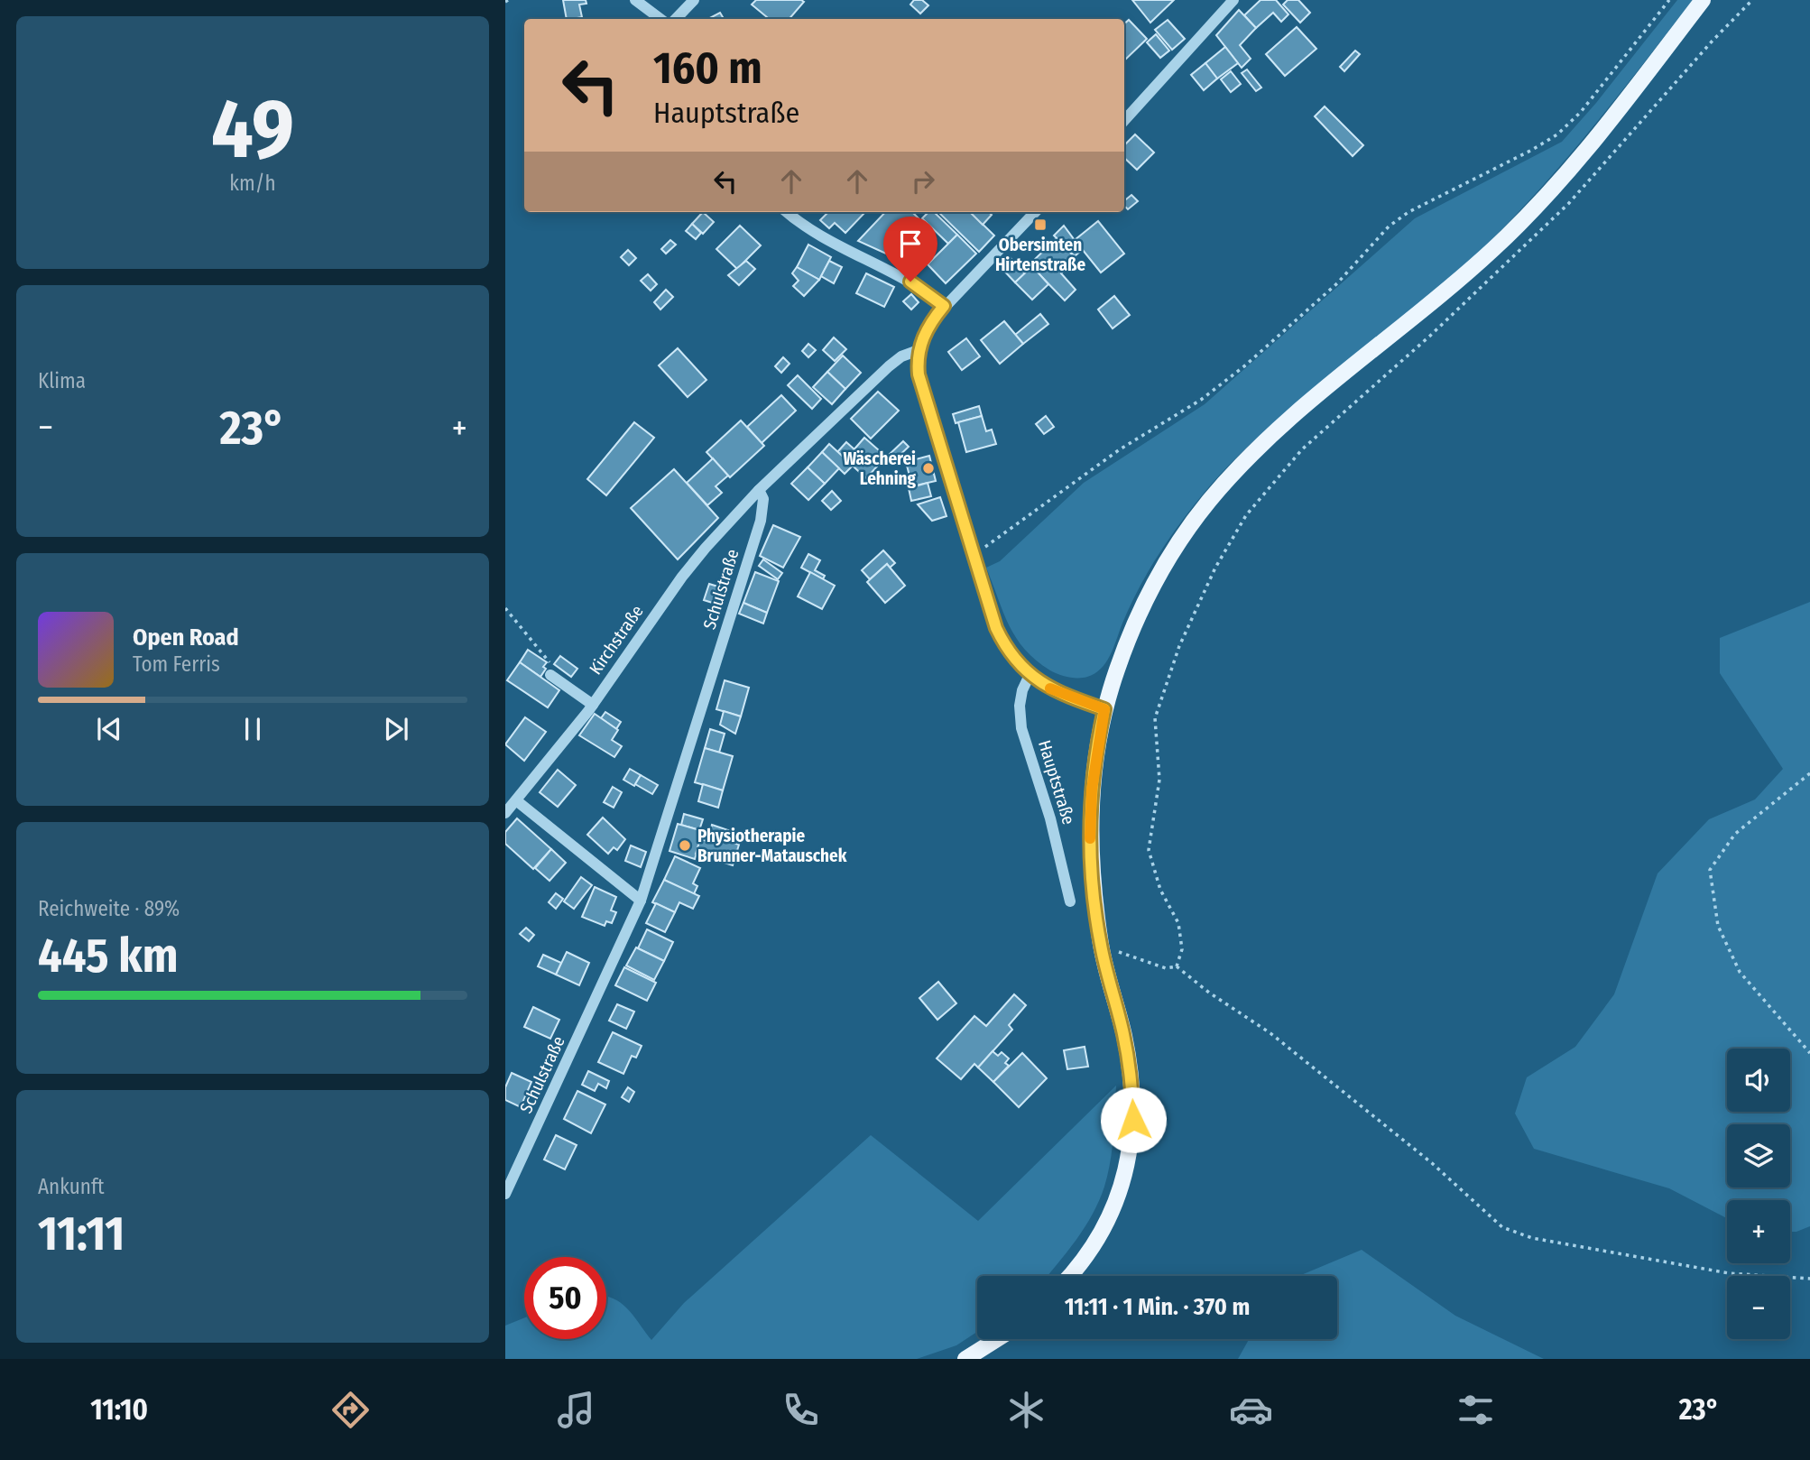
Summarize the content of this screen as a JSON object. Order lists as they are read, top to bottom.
{
  "streets": {
    "street": ["Schulstraße", "Kirchstraße", "Hauptstraße"]
  },
  "crossings": [
    ["Schulstraße", "Kirchstraße"]
  ],
  "places": {
    "transit": ["Obersimten Hirtenstraße"],
    "other": ["Wäscherei Lehning", "Physiotherapie Brunner-Matauschek"]
  },
  "page": {
    "tile": [
      ["49", "km/h"],
      "Klima",
      ["Reichweite · 89%", "445 km"],
      ["Ankunft", "11:11"]
    ],
    "turn": ["160 m", "Hauptstraße"],
    "heat": ["−", "23°", "+"],
    "song": ["Open Road", "Tom Ferris"],
    "map_buttons": ["+", "−"],
    "limit": "50",
    "trip": "11:11 · 1 Min. · 370 m",
    "tabs": ["11:10", "23°"]
  }
}
